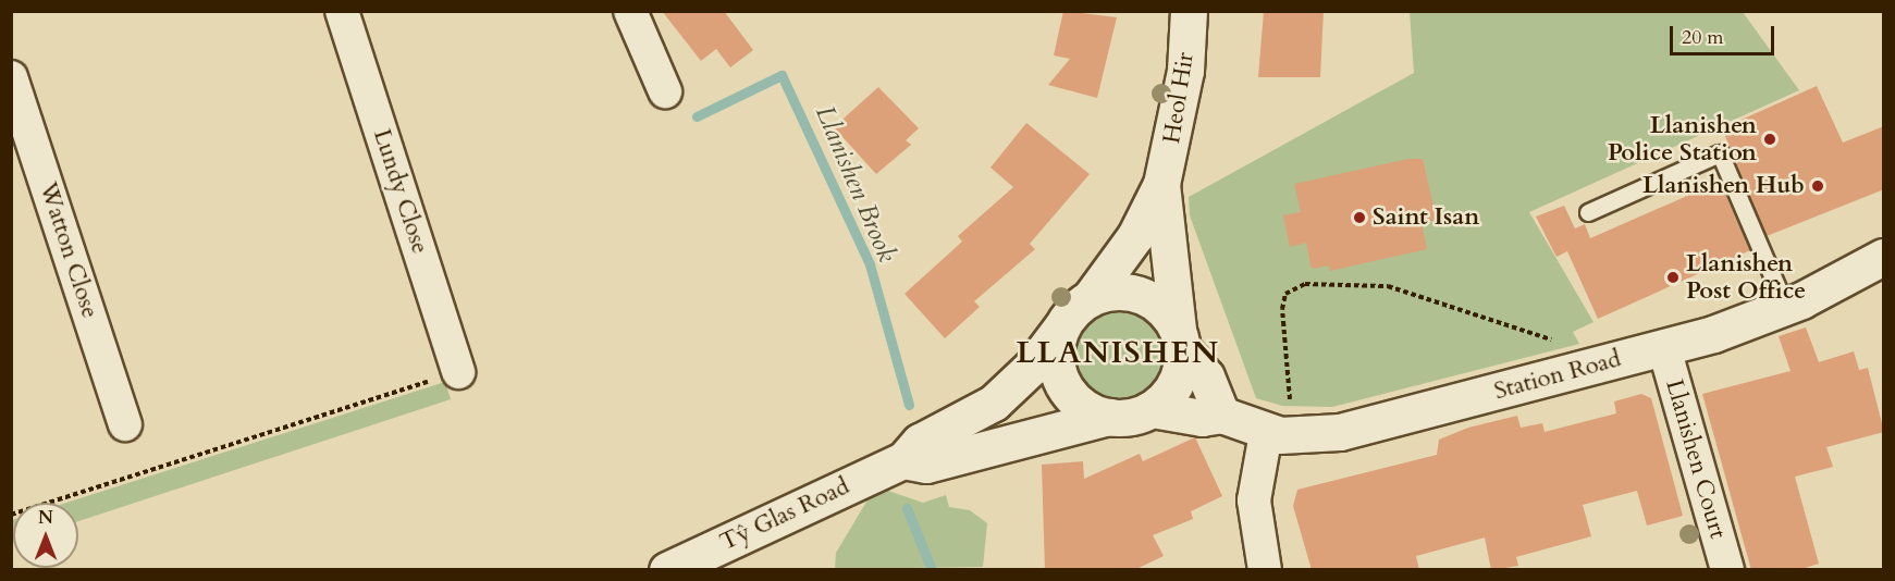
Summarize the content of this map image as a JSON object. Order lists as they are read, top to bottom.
{
  "streets": {
    "main road": ["Heol Hir", "Station Road", "Tŷ Glas Road"],
    "street": ["Lundy Close", "Watton Close", "Llanishen Court"]
  },
  "crossings": [
    ["Heol Hir", "Station Road"],
    ["Heol Hir", "Tŷ Glas Road"],
    ["Station Road", "Llanishen Court"],
    ["Station Road", "Tŷ Glas Road"]
  ],
  "districts": ["LLANISHEN"],
  "water": ["Llanishen Brook"],
  "places": [
    "Llanishen Police Station",
    "Llanishen Hub",
    "Saint Isan",
    "Llanishen Post Office"
  ],
  "scale_bar": "20 m",
  "north": "top"
}
